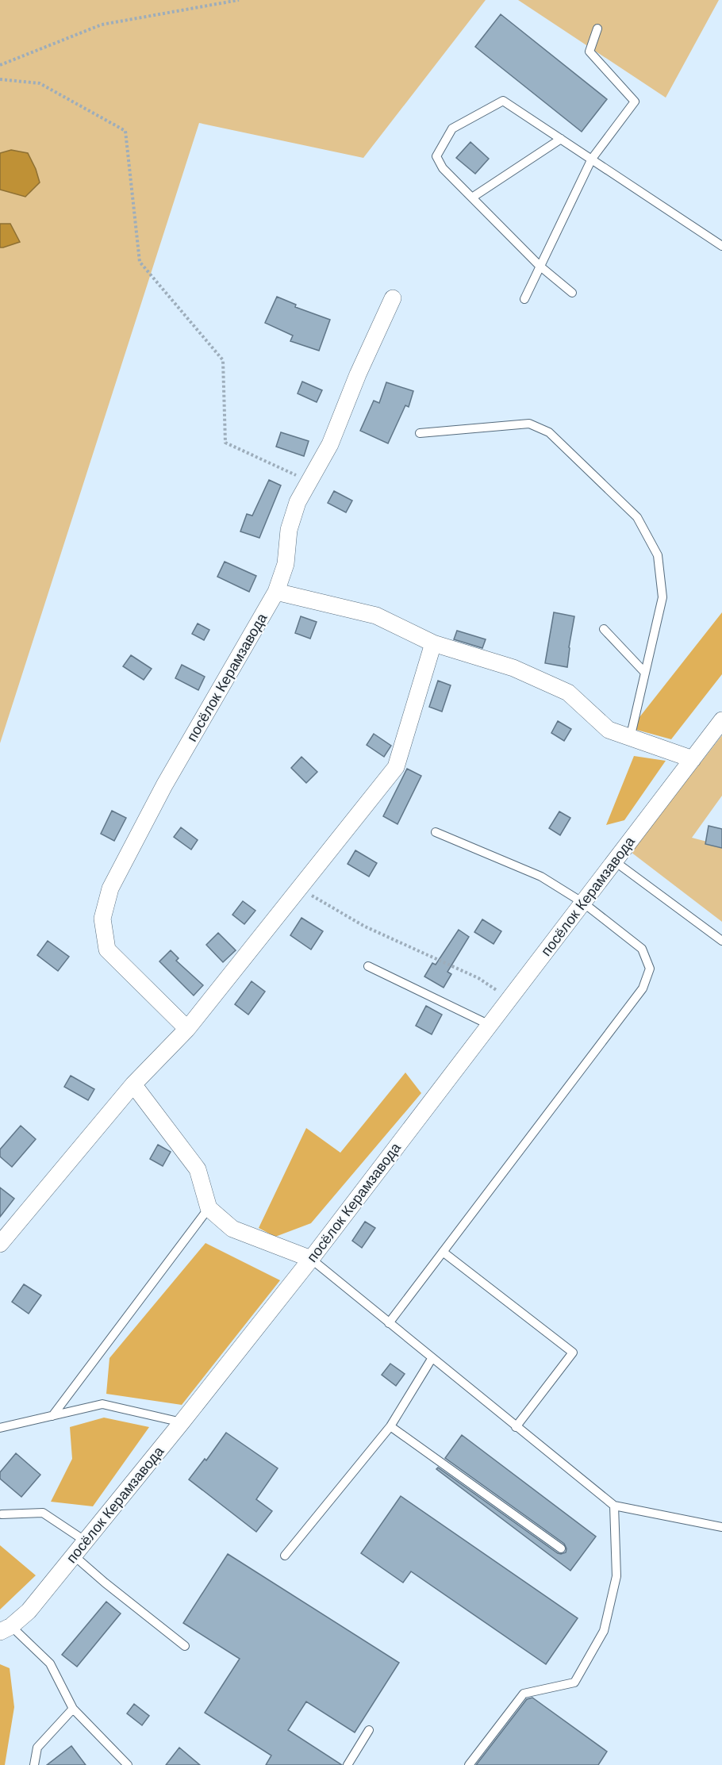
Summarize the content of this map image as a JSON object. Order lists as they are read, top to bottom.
{
  "streets": {
    "street": ["посёлок Керамзавода"]
  }
}
